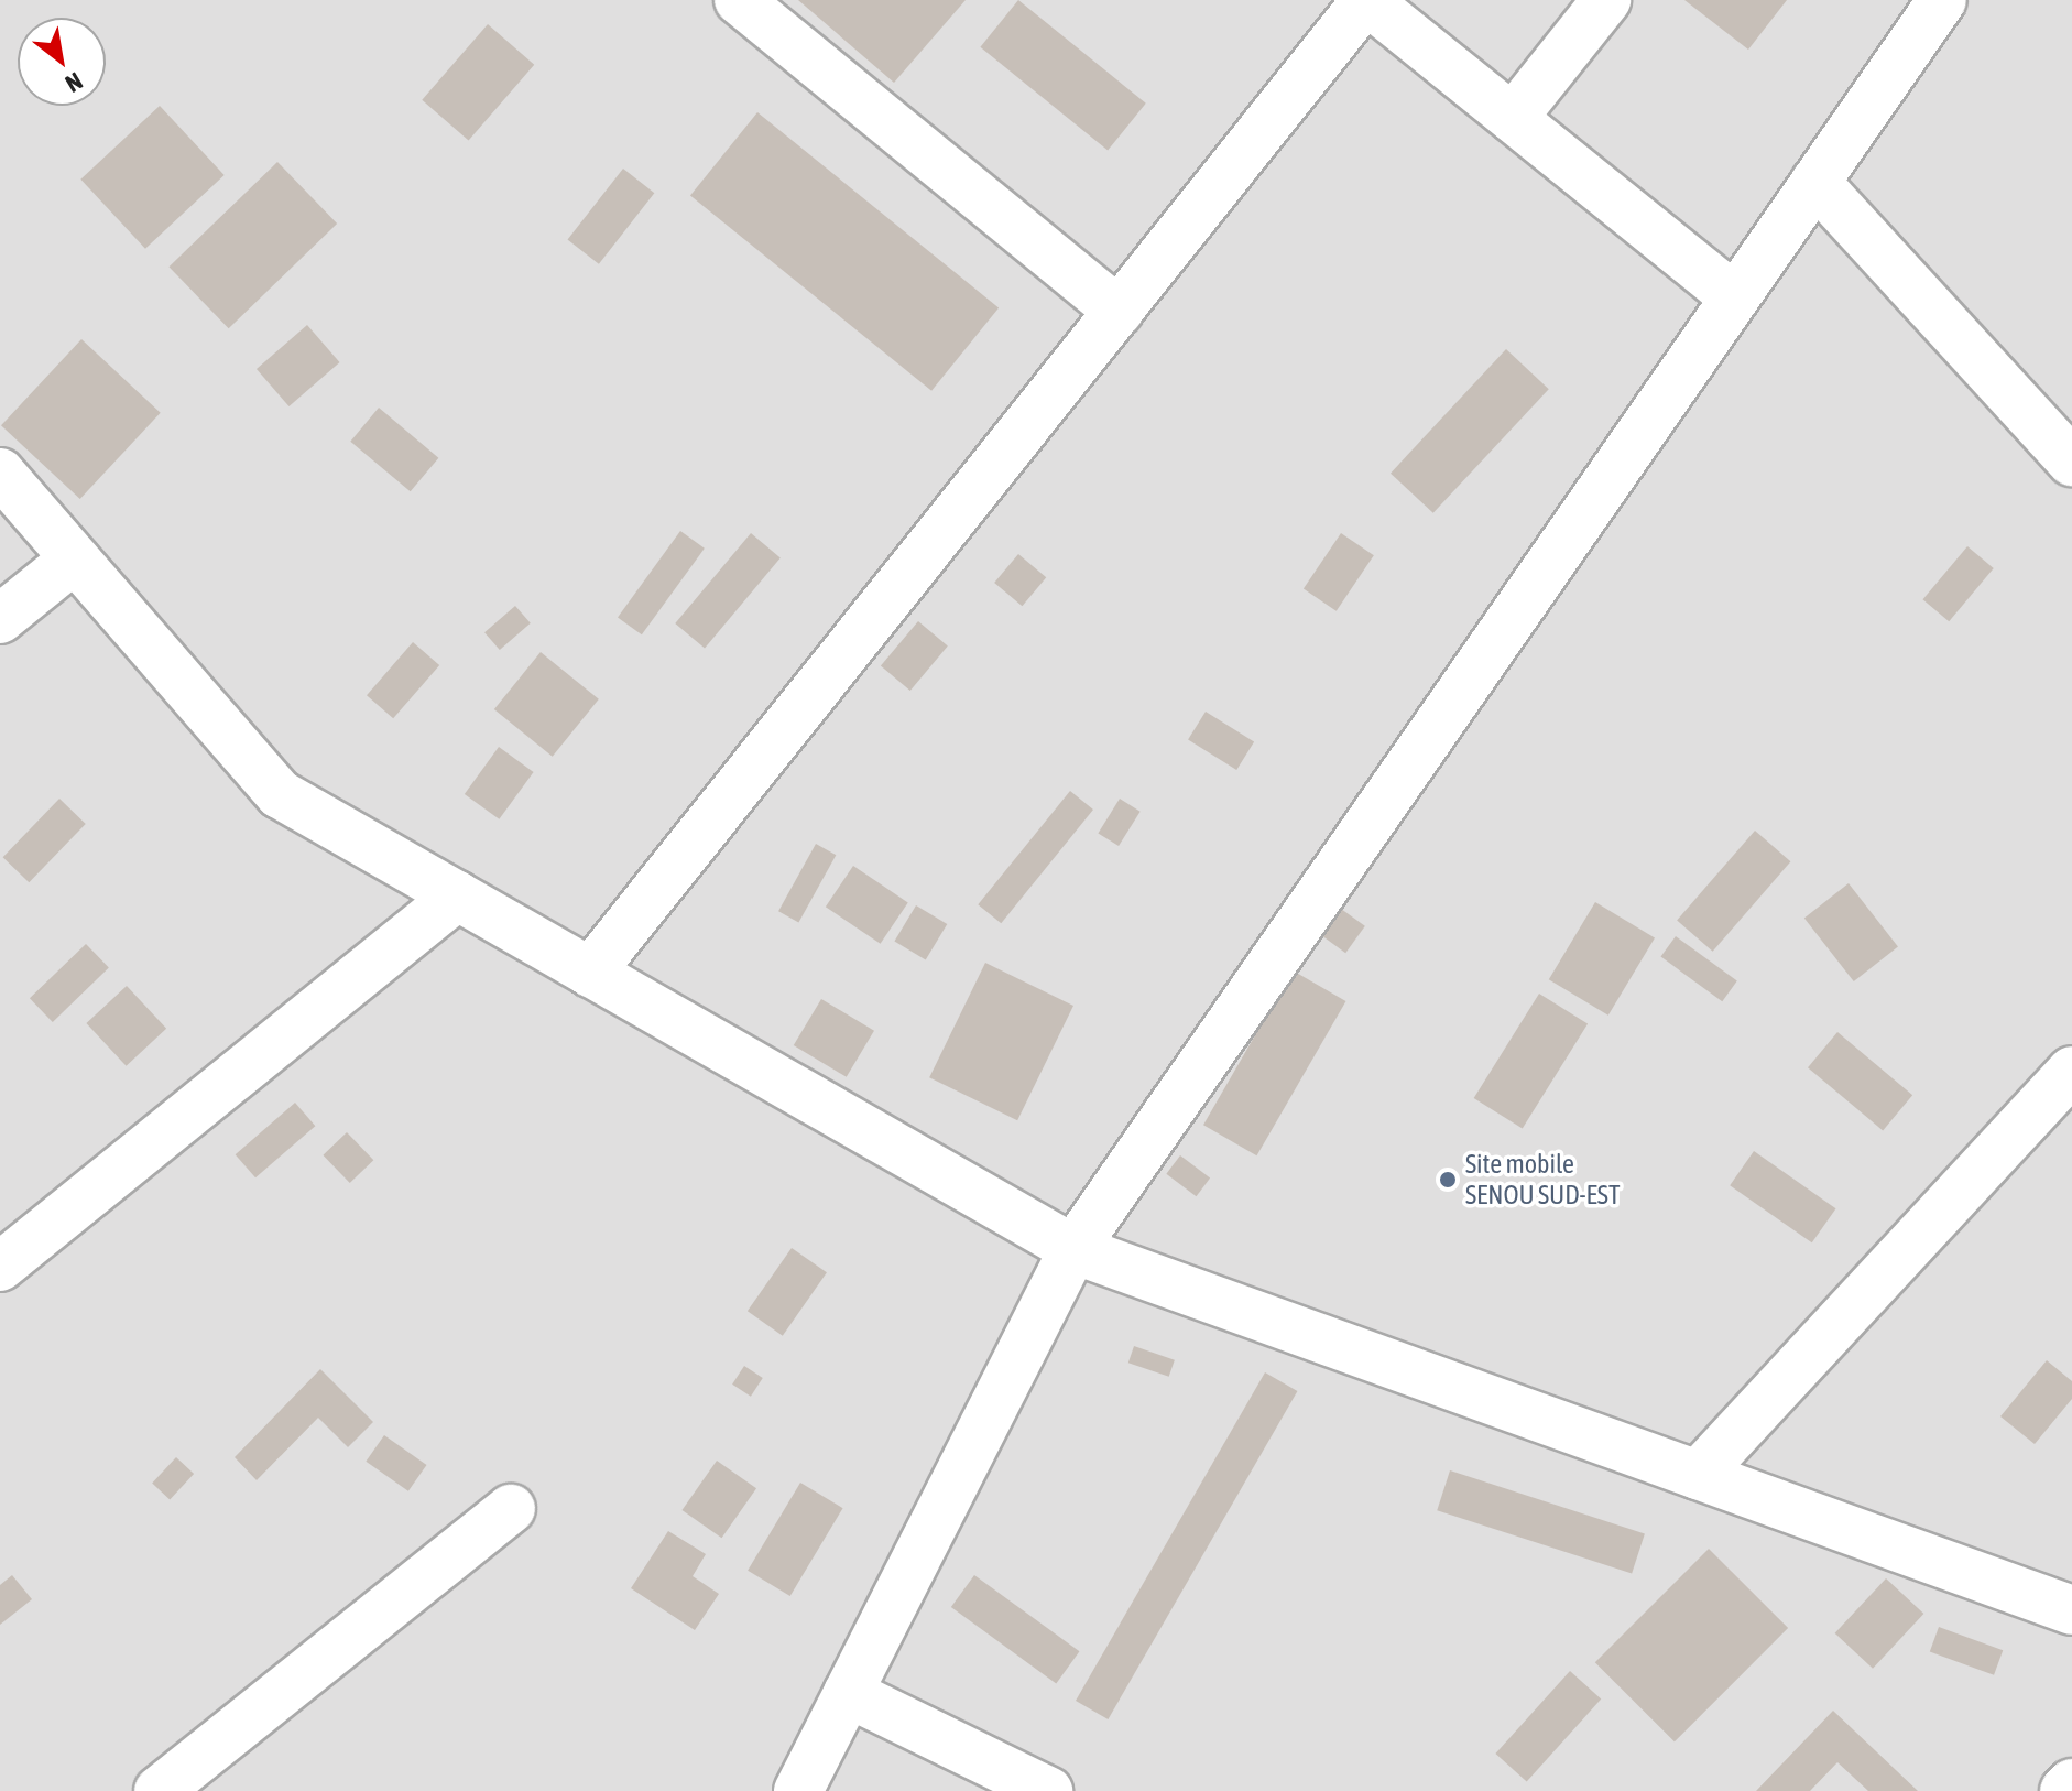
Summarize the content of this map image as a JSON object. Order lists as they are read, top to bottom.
{
  "places": ["Site mobile SENOU SUD-EST"],
  "north": "bottom right"
}
